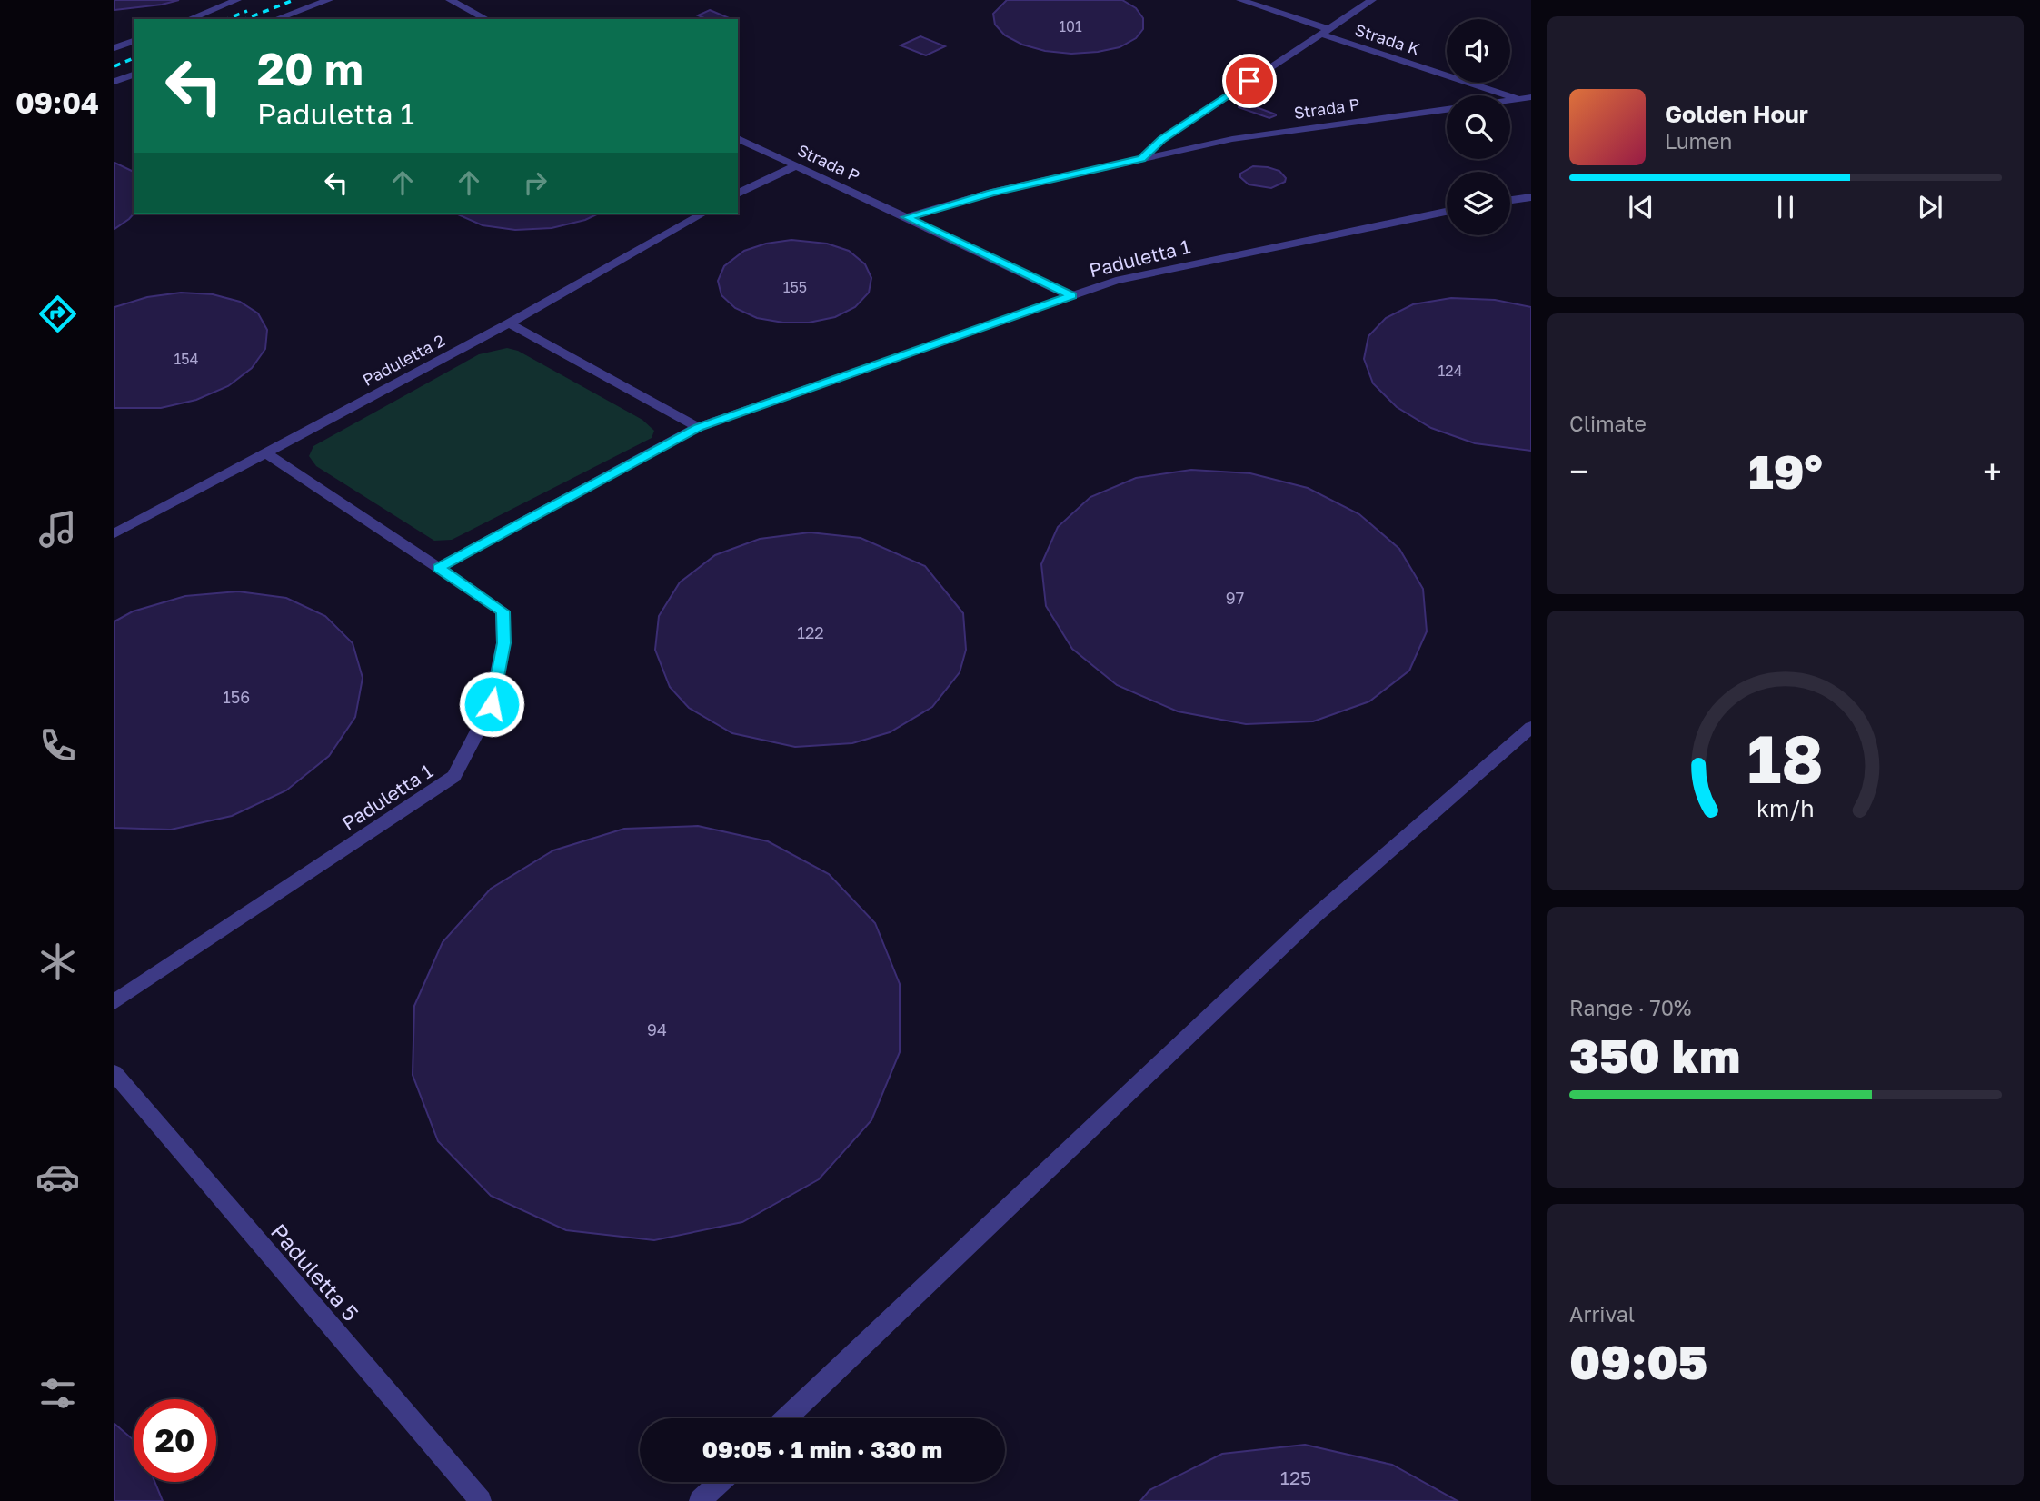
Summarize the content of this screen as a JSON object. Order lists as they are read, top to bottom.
{
  "streets": {
    "lane": [
      "Strada K",
      "Strada P",
      "Paduletta 1",
      "Paduletta 2",
      "Paduletta 5"
    ]
  },
  "crossings": [
    ["Strada K", "Strada P"],
    ["Strada P", "Paduletta 1"]
  ],
  "house_numbers": [
    "101",
    "155",
    "154",
    "124",
    "97",
    "122",
    "156",
    "94",
    "125"
  ],
  "page": {
    "tabs": "09:04",
    "turn": ["20 m", "Paduletta 1"],
    "song": ["Golden Hour", "Lumen"],
    "tile": [
      "Climate",
      ["Range · 70%", "350 km"],
      ["Arrival", "09:05"]
    ],
    "heat": ["−", "19°", "+"],
    "limit": "20",
    "trip": "09:05 · 1 min · 330 m",
    "gauge": ["18", "km/h"]
  }
}
